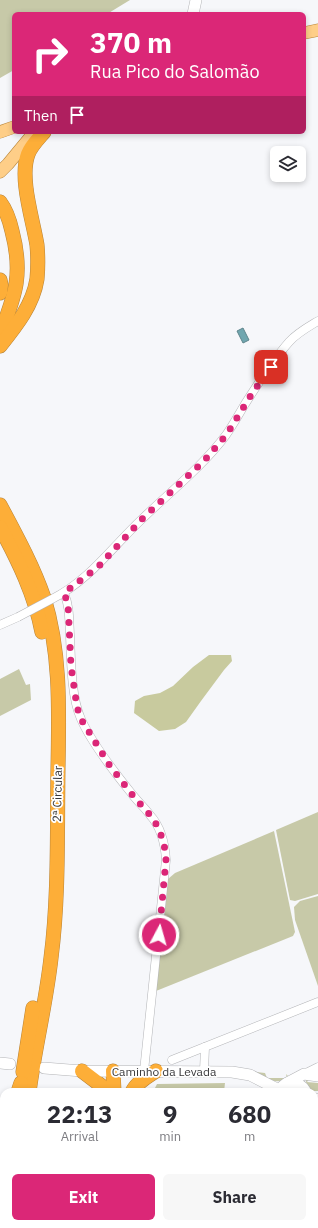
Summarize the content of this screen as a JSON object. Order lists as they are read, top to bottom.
{
  "streets": {
    "highway": ["2ª Circular"],
    "street": ["Caminho da Levada"]
  },
  "page": {
    "turn": ["370 m", "Rua Pico do Salomão"],
    "then": "Then",
    "eta": [
      "22:13",
      "Arrival",
      "9",
      "min",
      "680",
      "m"
    ],
    "buttons": ["Exit", "Share"]
  }
}
